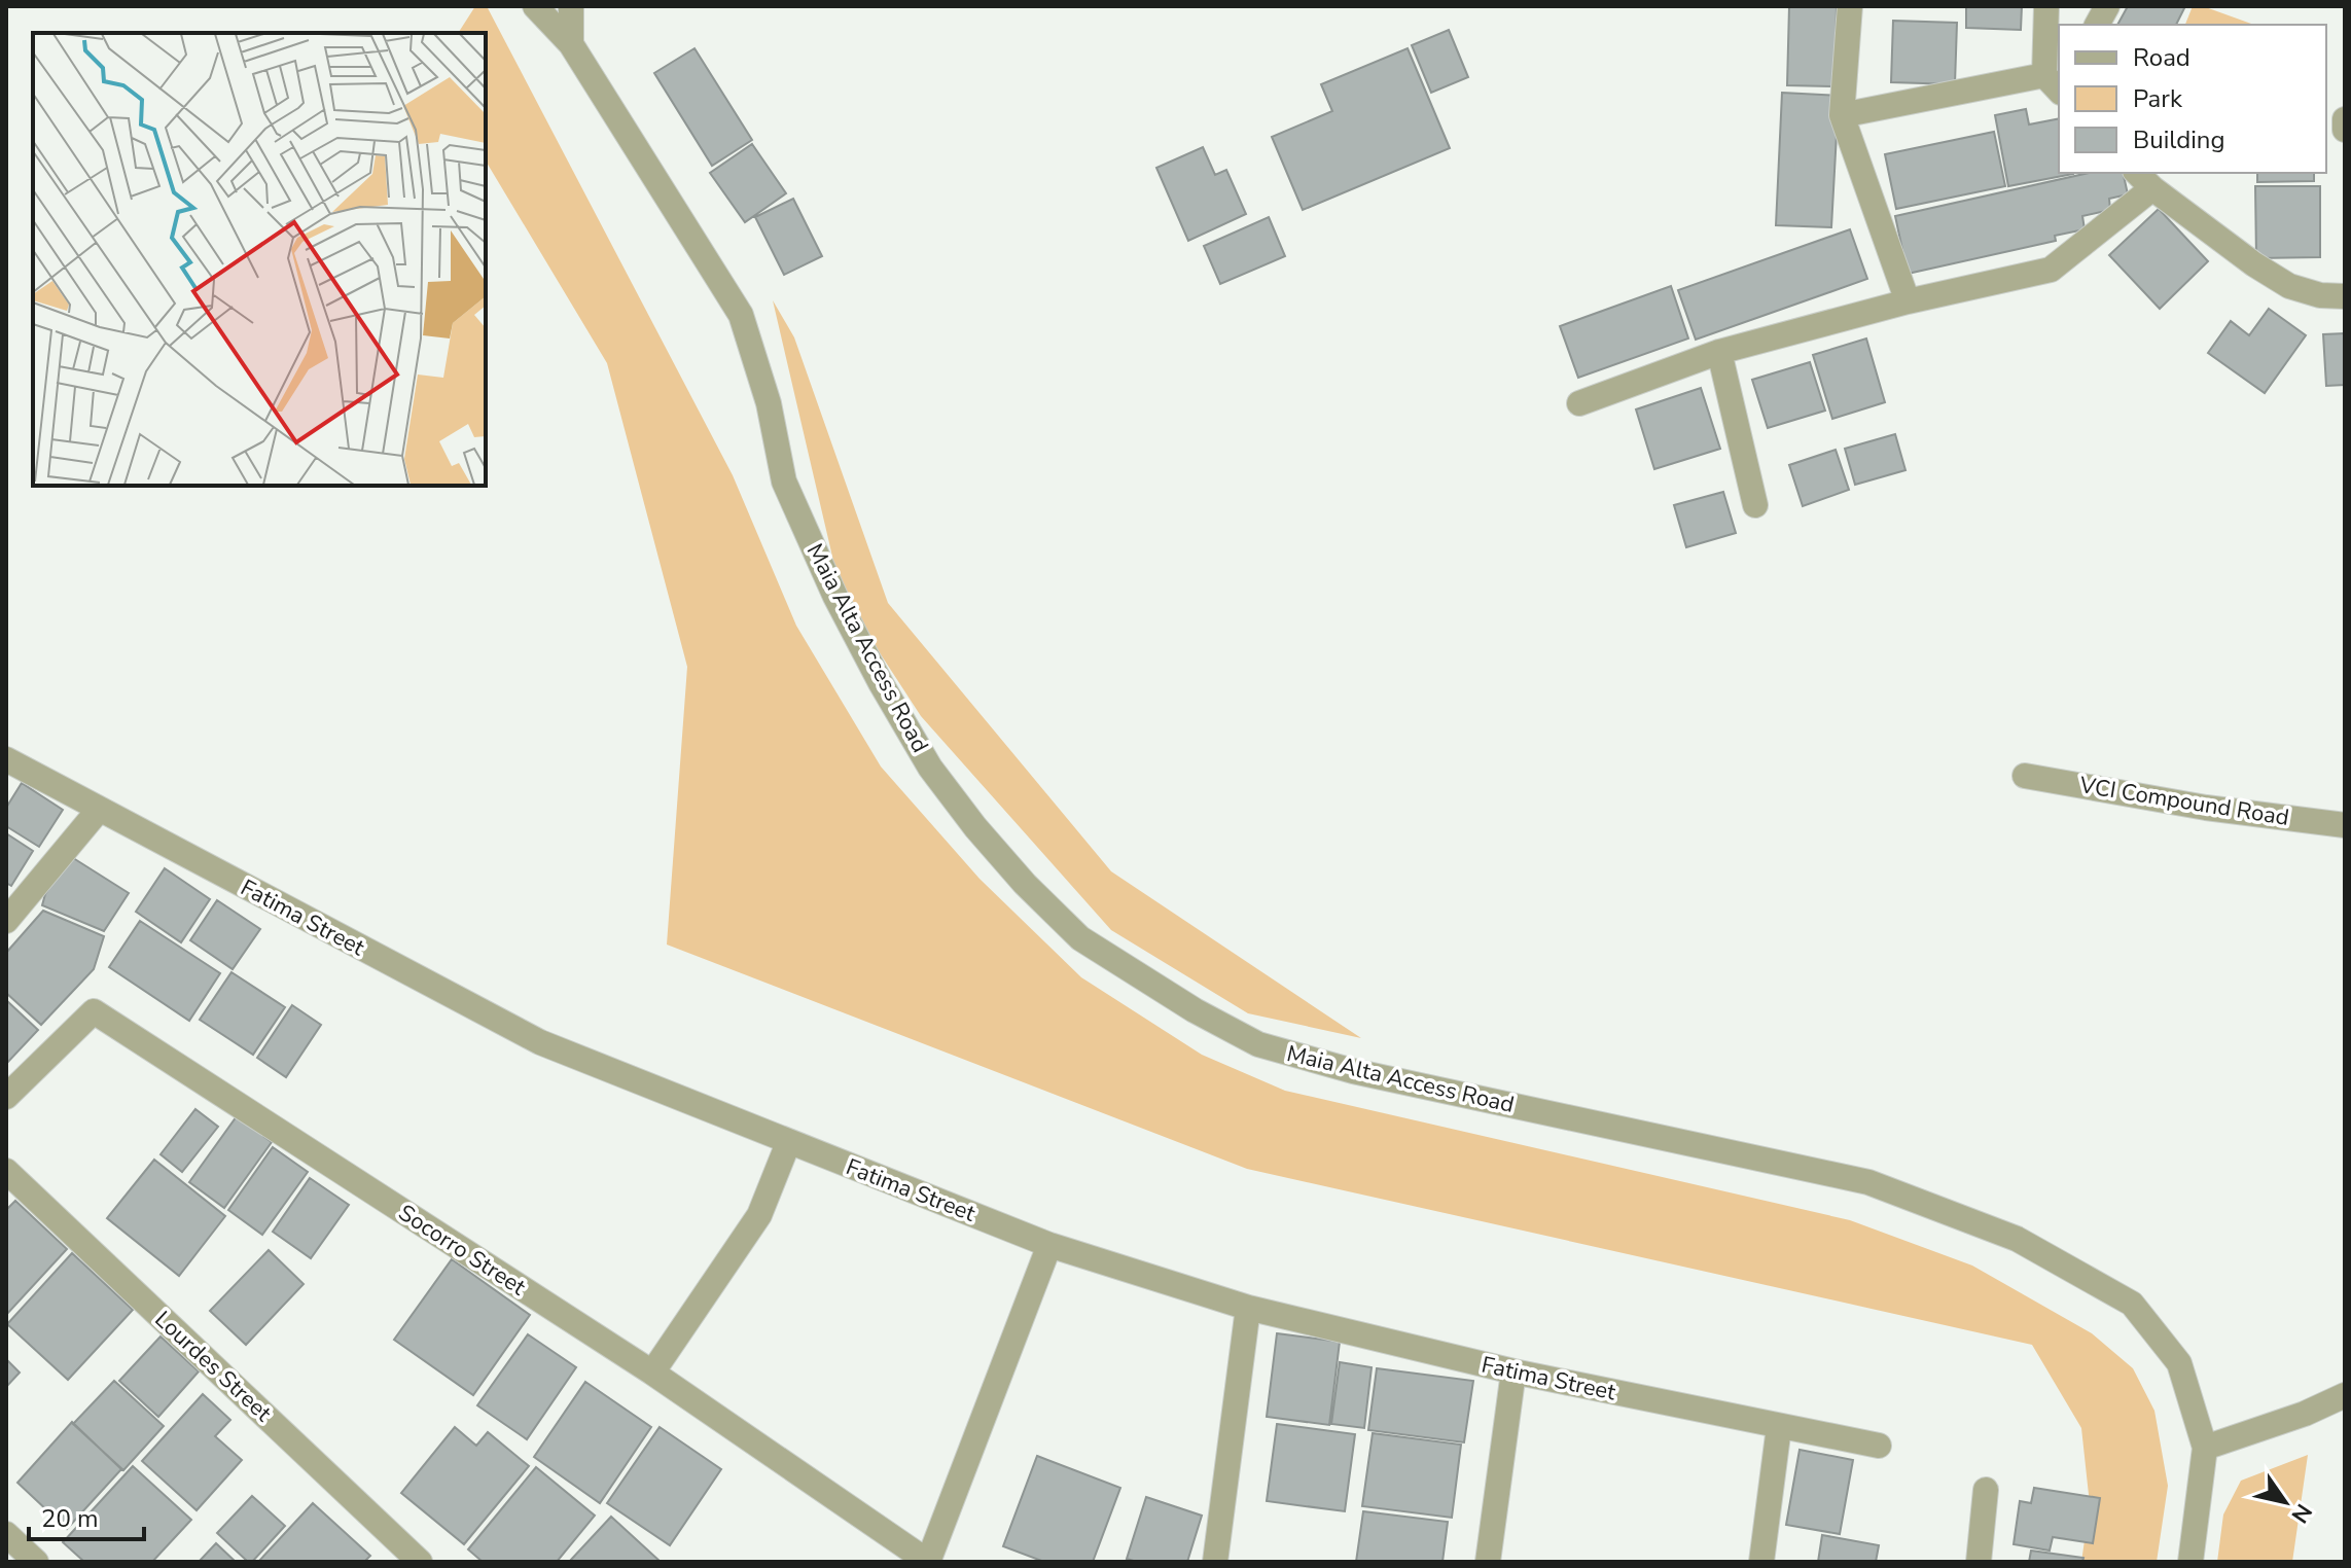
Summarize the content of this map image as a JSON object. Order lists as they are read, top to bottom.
{
  "streets": {
    "street": [
      "Maia Alta Access Road",
      "VCI Compound Road",
      "Fatima Street",
      "Socorro Street",
      "Lourdes Street"
    ]
  },
  "legend": ["Road", "Park", "Building"],
  "scale_bar": "20 m",
  "north": "bottom right"
}
